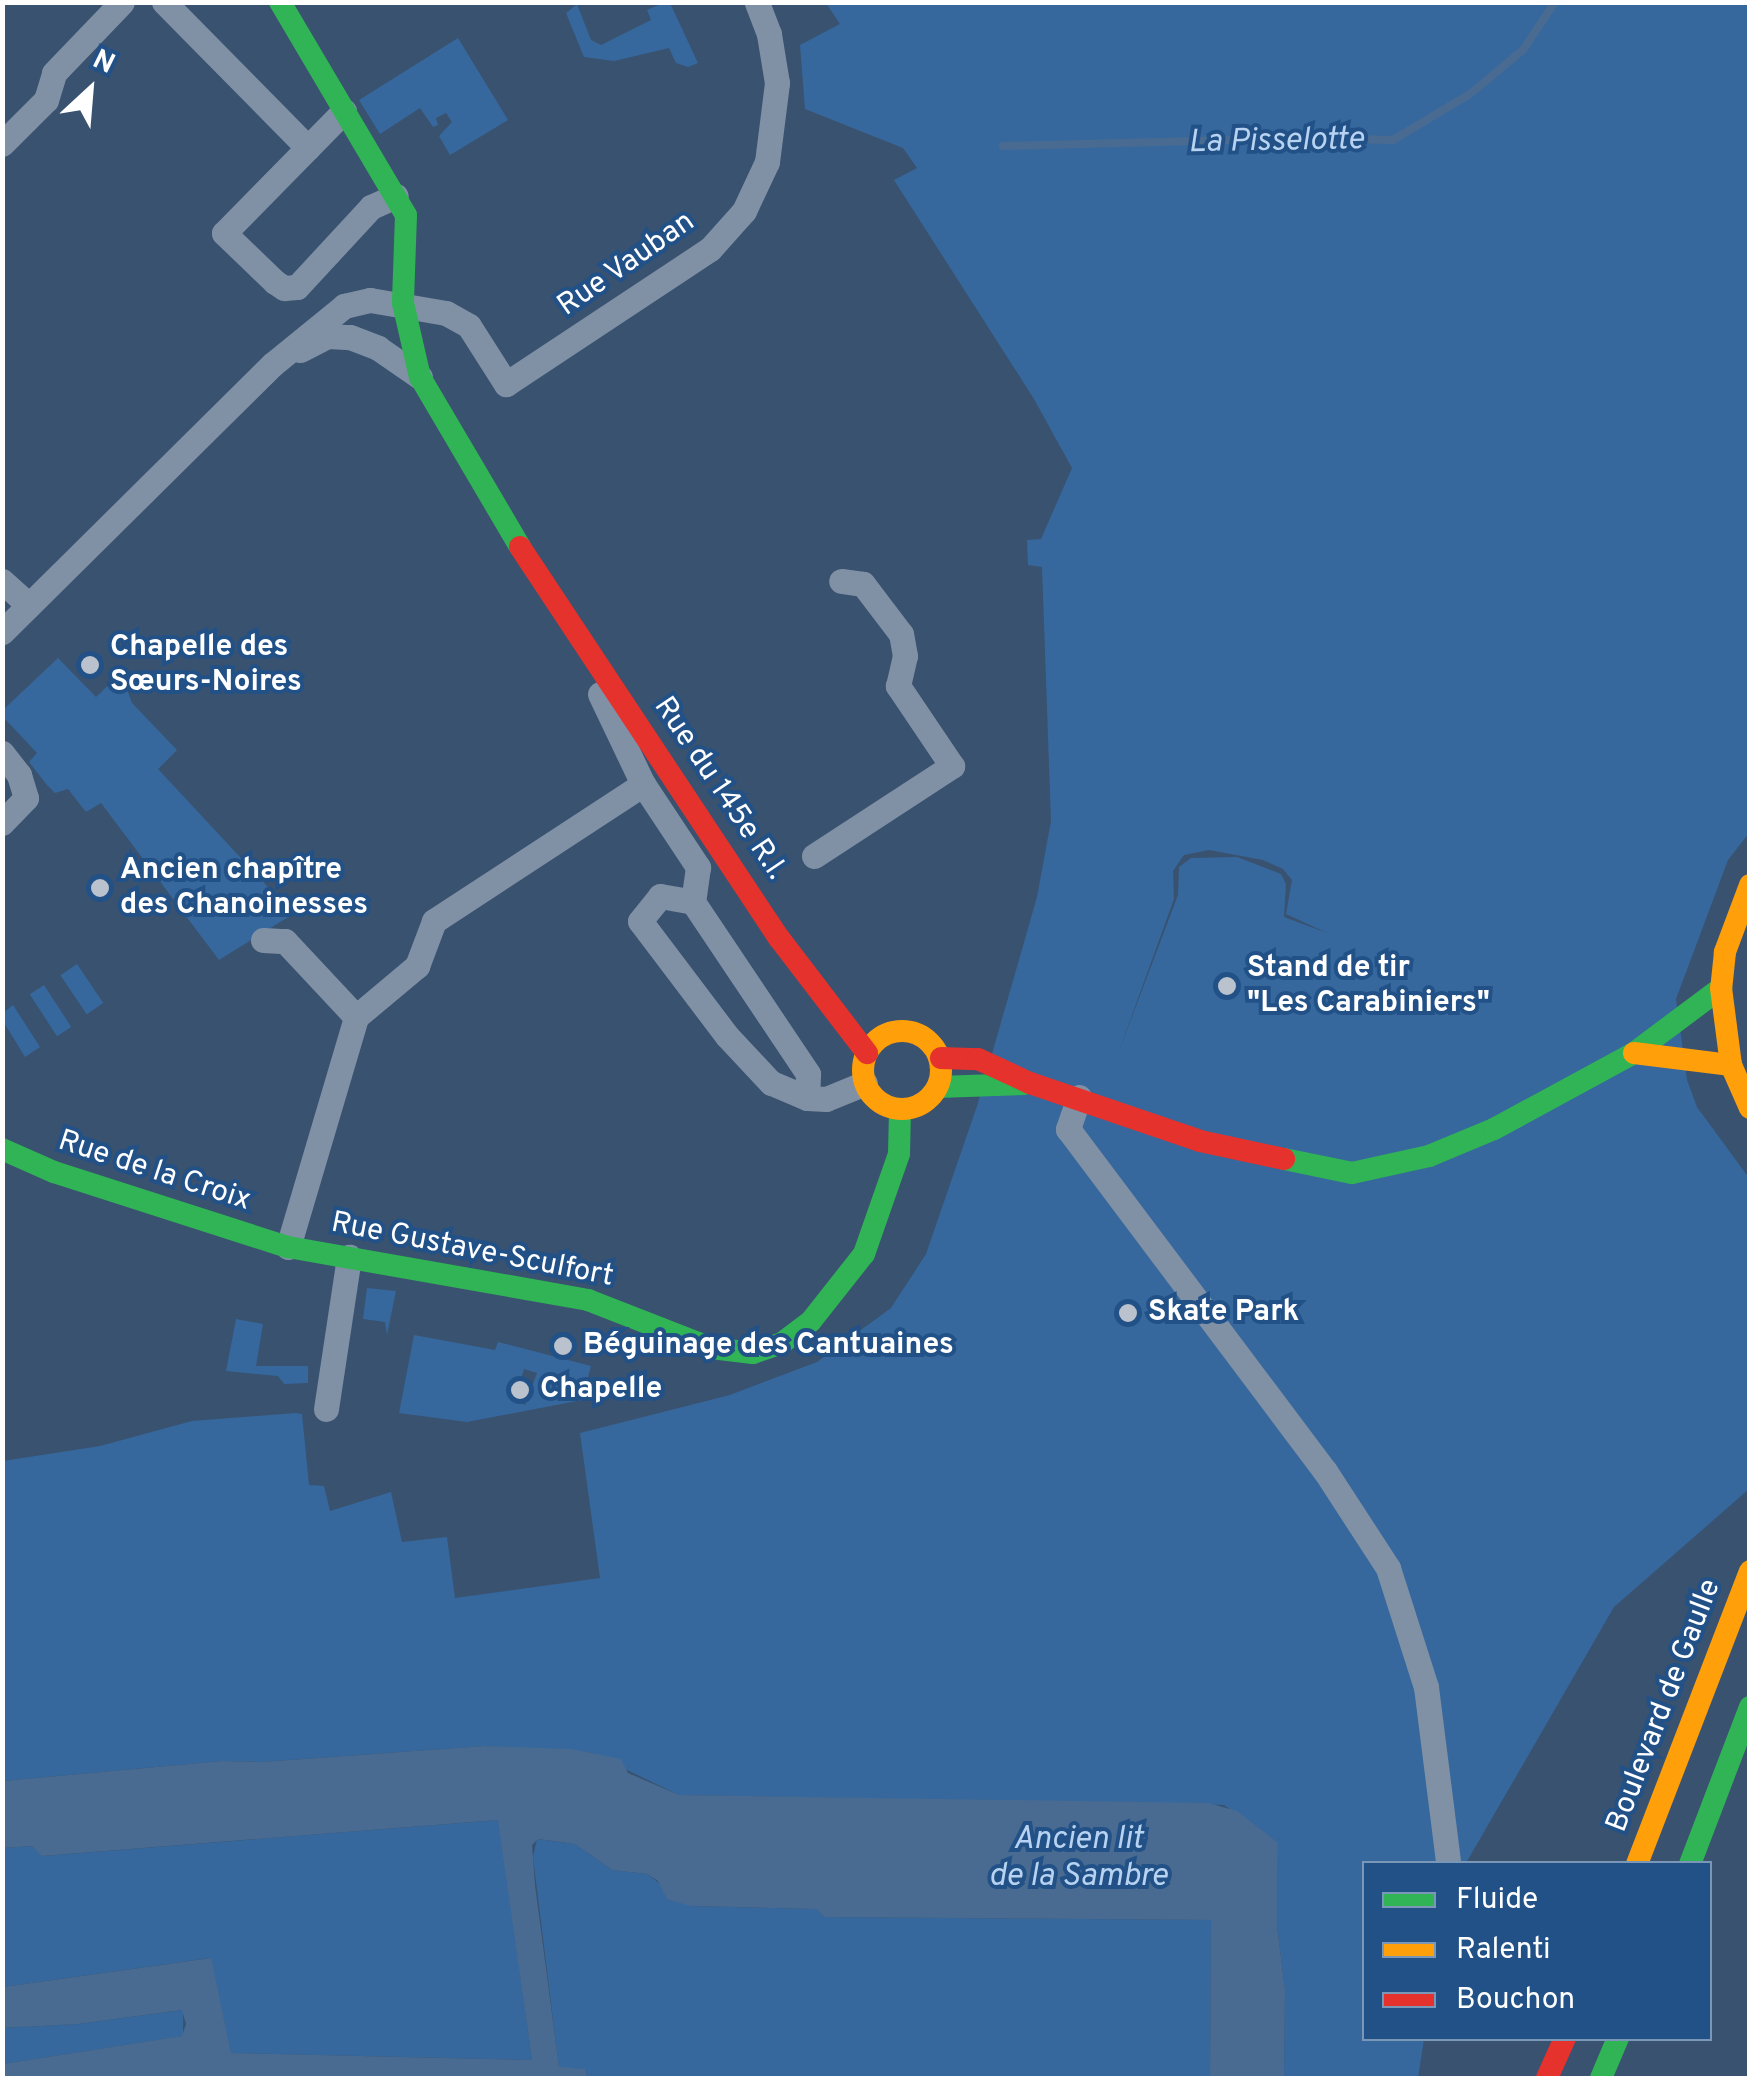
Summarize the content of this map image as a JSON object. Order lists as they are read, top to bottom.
{
  "streets": {
    "main road": [
      "Rue du 145e R.I.",
      "Rue de la Croix",
      "Rue Gustave-Sculfort",
      "Boulevard de Gaulle"
    ],
    "street": ["Rue Vauban"]
  },
  "crossings": [
    ["Rue Vauban", "Rue du 145e R.I."],
    ["Rue du 145e R.I.", "Rue Gustave-Sculfort"],
    ["Rue de la Croix", "Rue Gustave-Sculfort"]
  ],
  "water": ["La Pisselotte", "Ancien lit de la Sambre"],
  "places": [
    "Chapelle des Sœurs-Noires",
    "Ancien chapître des Chanoinesses",
    "Stand de tir \"Les Carabiniers\"",
    "Skate Park",
    "Béguinage des Cantuaines",
    "Chapelle"
  ],
  "legend": ["Fluide", "Ralenti", "Bouchon"],
  "north": "top right"
}
